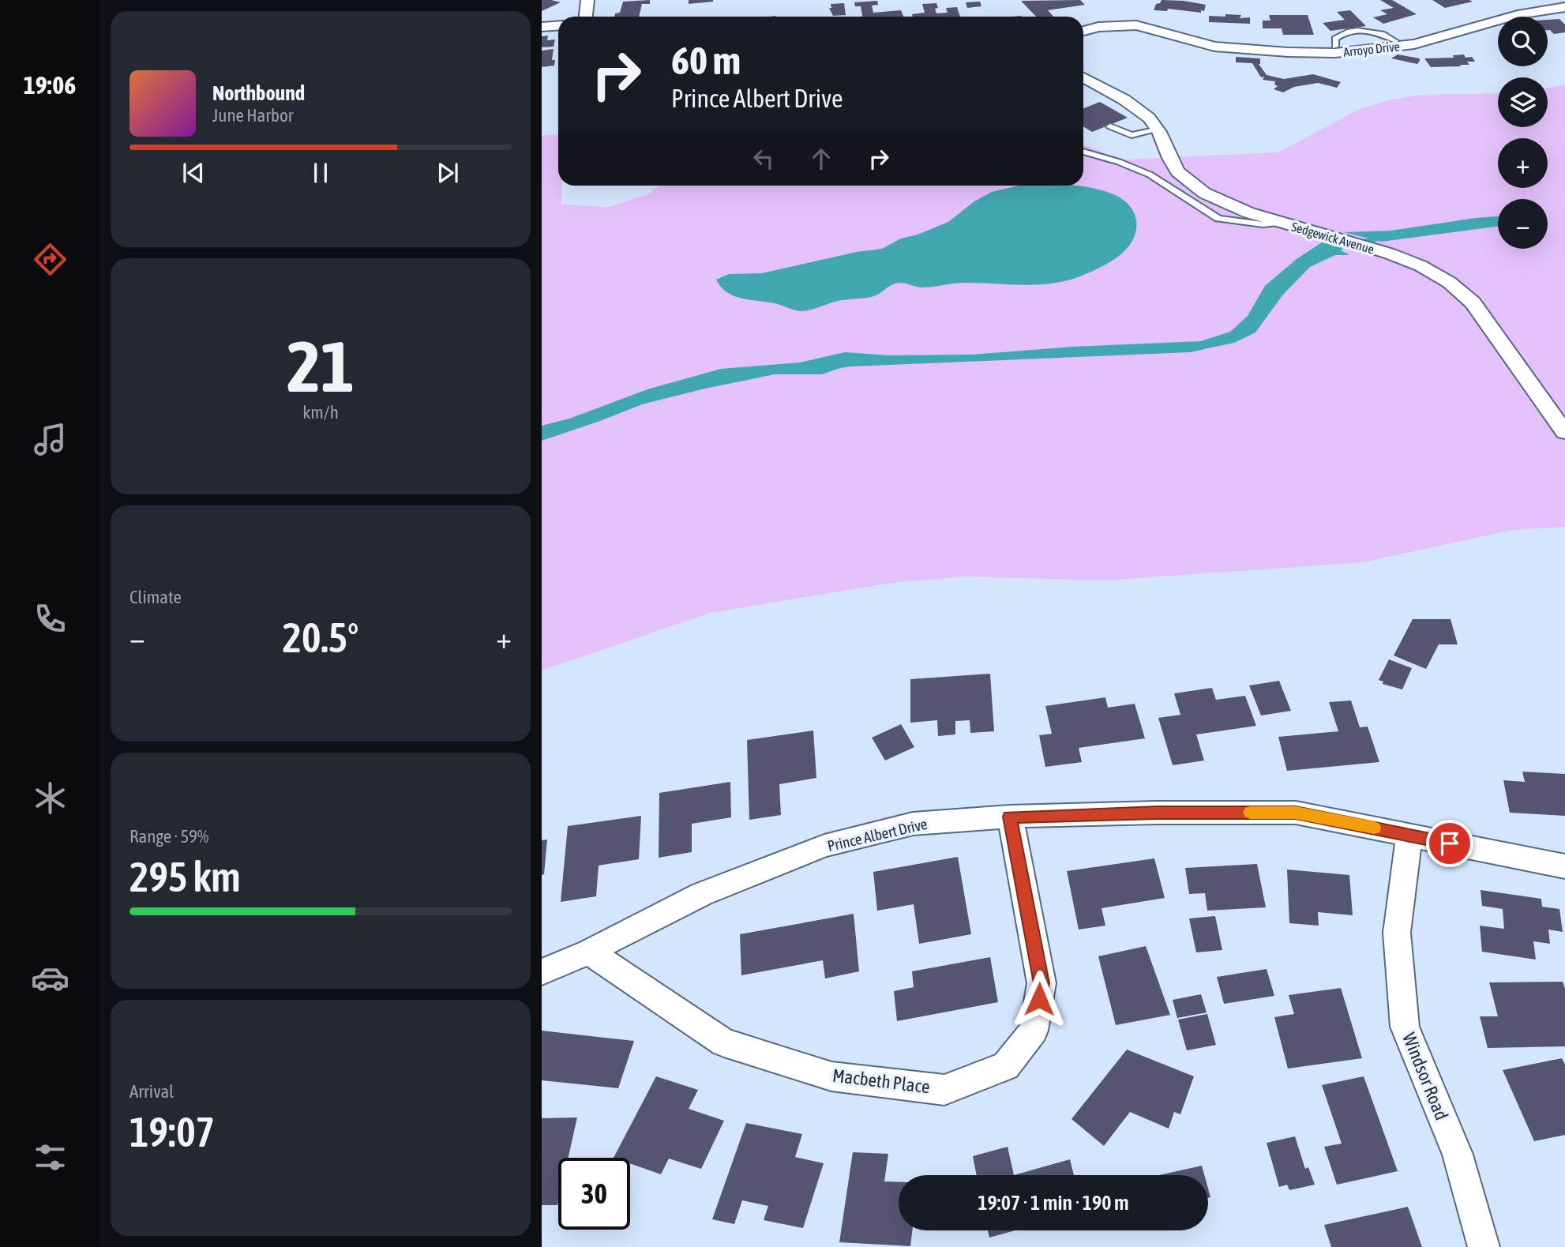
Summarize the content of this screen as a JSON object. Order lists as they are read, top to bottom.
{
  "streets": {
    "street": [
      "Arroyo Drive",
      "Sedgewick Avenue",
      "Prince Albert Drive",
      "Windsor Road",
      "Macbeth Place"
    ]
  },
  "crossings": [
    ["Prince Albert Drive", "Windsor Road"],
    ["Prince Albert Drive", "Macbeth Place"]
  ],
  "page": {
    "tabs": "19:06",
    "map_buttons": ["+", "−"],
    "turn": ["60 m", "Prince Albert Drive"],
    "song": ["Northbound", "June Harbor"],
    "tile": [
      ["21", "km/h"],
      "Climate",
      ["Range · 59%", "295 km"],
      ["Arrival", "19:07"]
    ],
    "heat": ["−", "20.5°", "+"],
    "limit": "30",
    "trip": "19:07 · 1 min · 190 m"
  }
}
